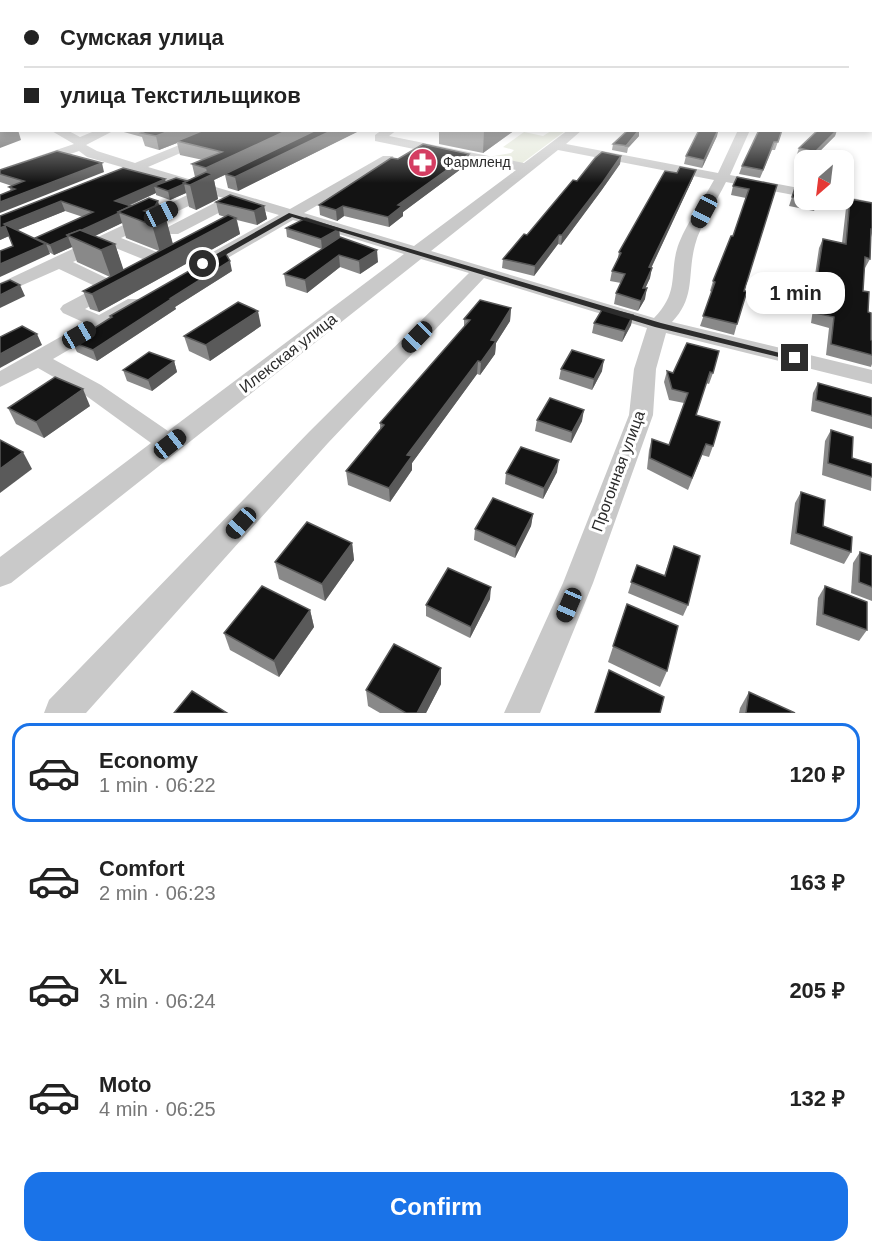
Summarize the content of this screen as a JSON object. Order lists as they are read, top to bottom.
{
  "streets": {
    "street": ["Илекская улица", "Прогонная улица"]
  },
  "places": {
    "pharmacy": ["Фармленд"]
  },
  "north": "bottom left",
  "page": {
    "banner": ["Сумская улица", "улица Текстильщиков"],
    "bubble": "1 min",
    "list": [
      {
        "name": "Economy",
        "note": "1 min · 06:22",
        "value": "120 ₽"
      },
      {
        "name": "Comfort",
        "note": "2 min · 06:23",
        "value": "163 ₽"
      },
      {
        "name": "XL",
        "note": "3 min · 06:24",
        "value": "205 ₽"
      },
      {
        "name": "Moto",
        "note": "4 min · 06:25",
        "value": "132 ₽"
      }
    ],
    "buttons": "Confirm"
  }
}
